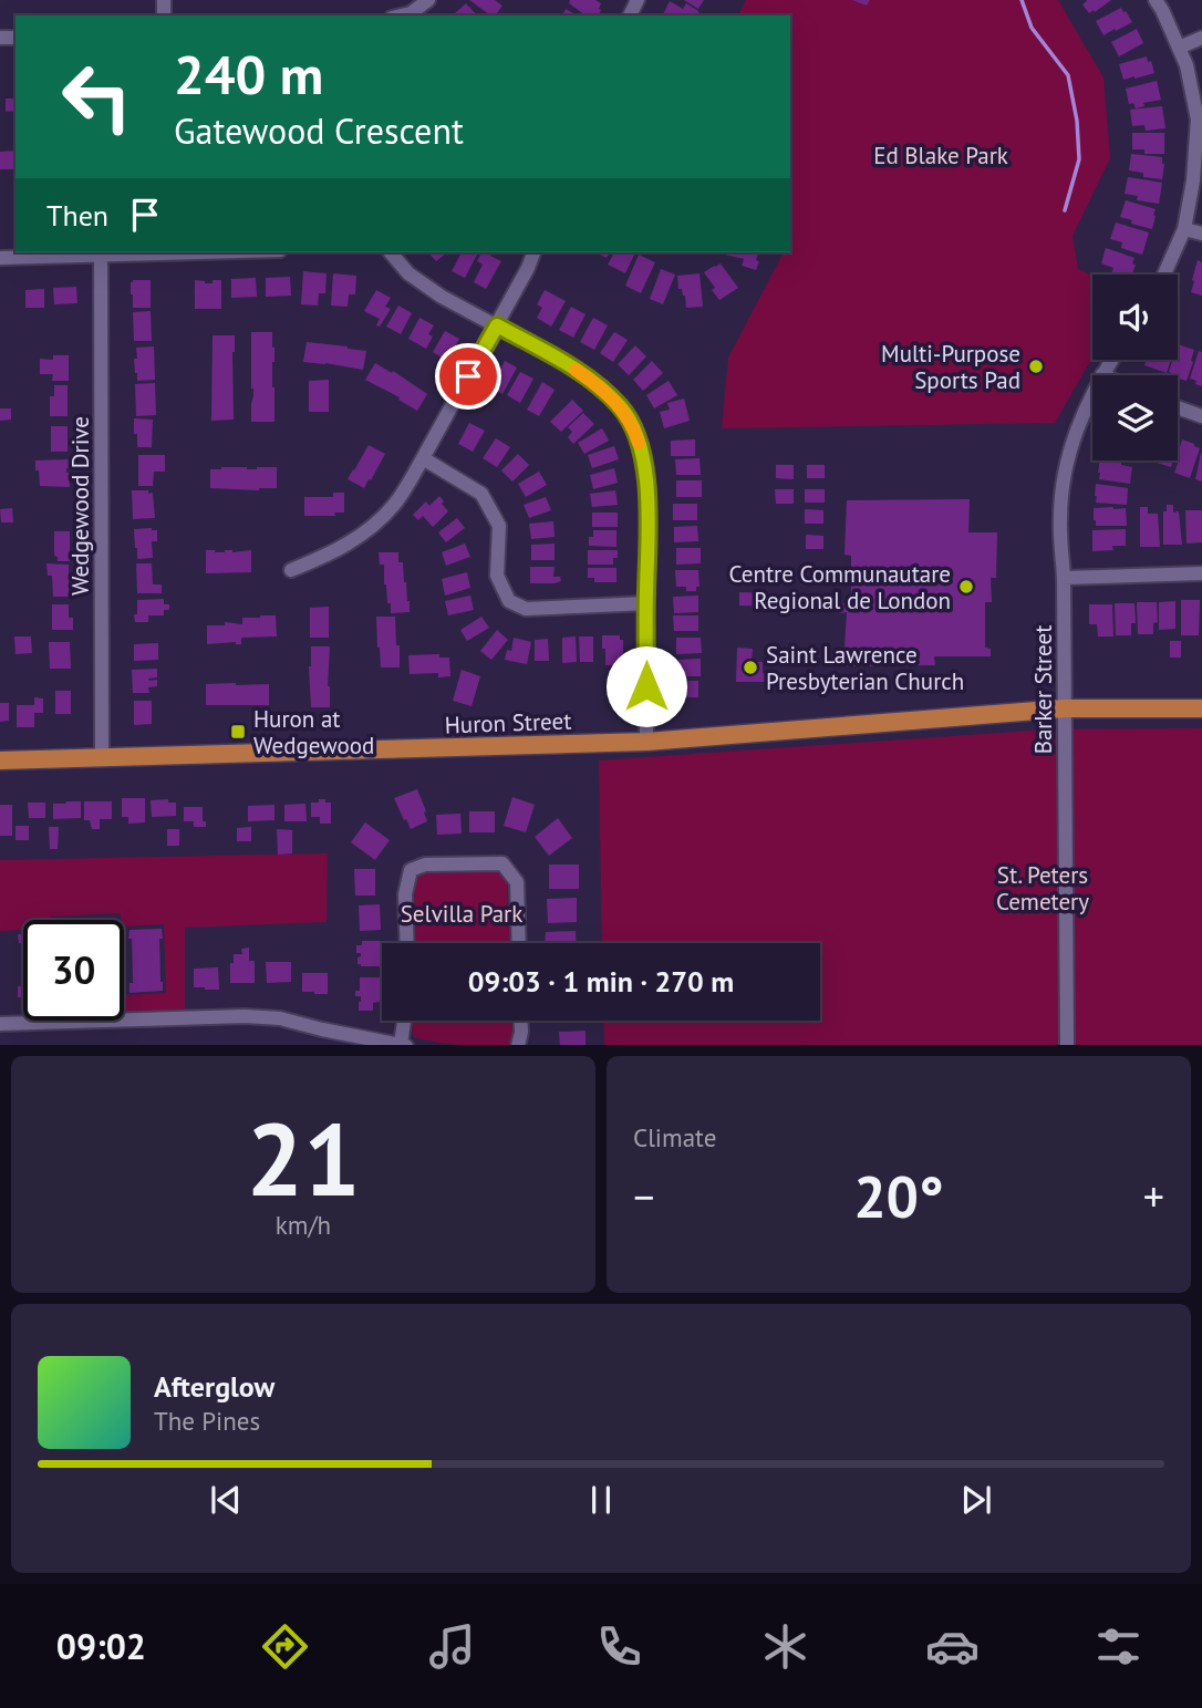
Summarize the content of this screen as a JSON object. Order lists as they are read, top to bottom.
{
  "streets": {
    "main road": ["Huron Street"],
    "street": ["Wedgewood Drive", "Barker Street"]
  },
  "crossings": [
    ["Wedgewood Drive", "Huron Street"],
    ["Barker Street", "Huron Street"]
  ],
  "parks": ["Ed Blake Park", "St. Peters Cemetery", "Selvilla Park"],
  "places": {
    "other": ["Multi-Purpose Sports Pad", "Centre Communautare Regional de London", "Saint Lawrence Presbyterian Church"],
    "transit": ["Huron at Wedgewood"]
  },
  "page": {
    "turn": ["240 m", "Gatewood Crescent"],
    "then": "Then",
    "limit": "30",
    "trip": "09:03 · 1 min · 270 m",
    "tile": [
      ["21", "km/h"],
      "Climate"
    ],
    "heat": ["−", "20°", "+"],
    "song": ["Afterglow", "The Pines"],
    "tabs": "09:02"
  }
}
